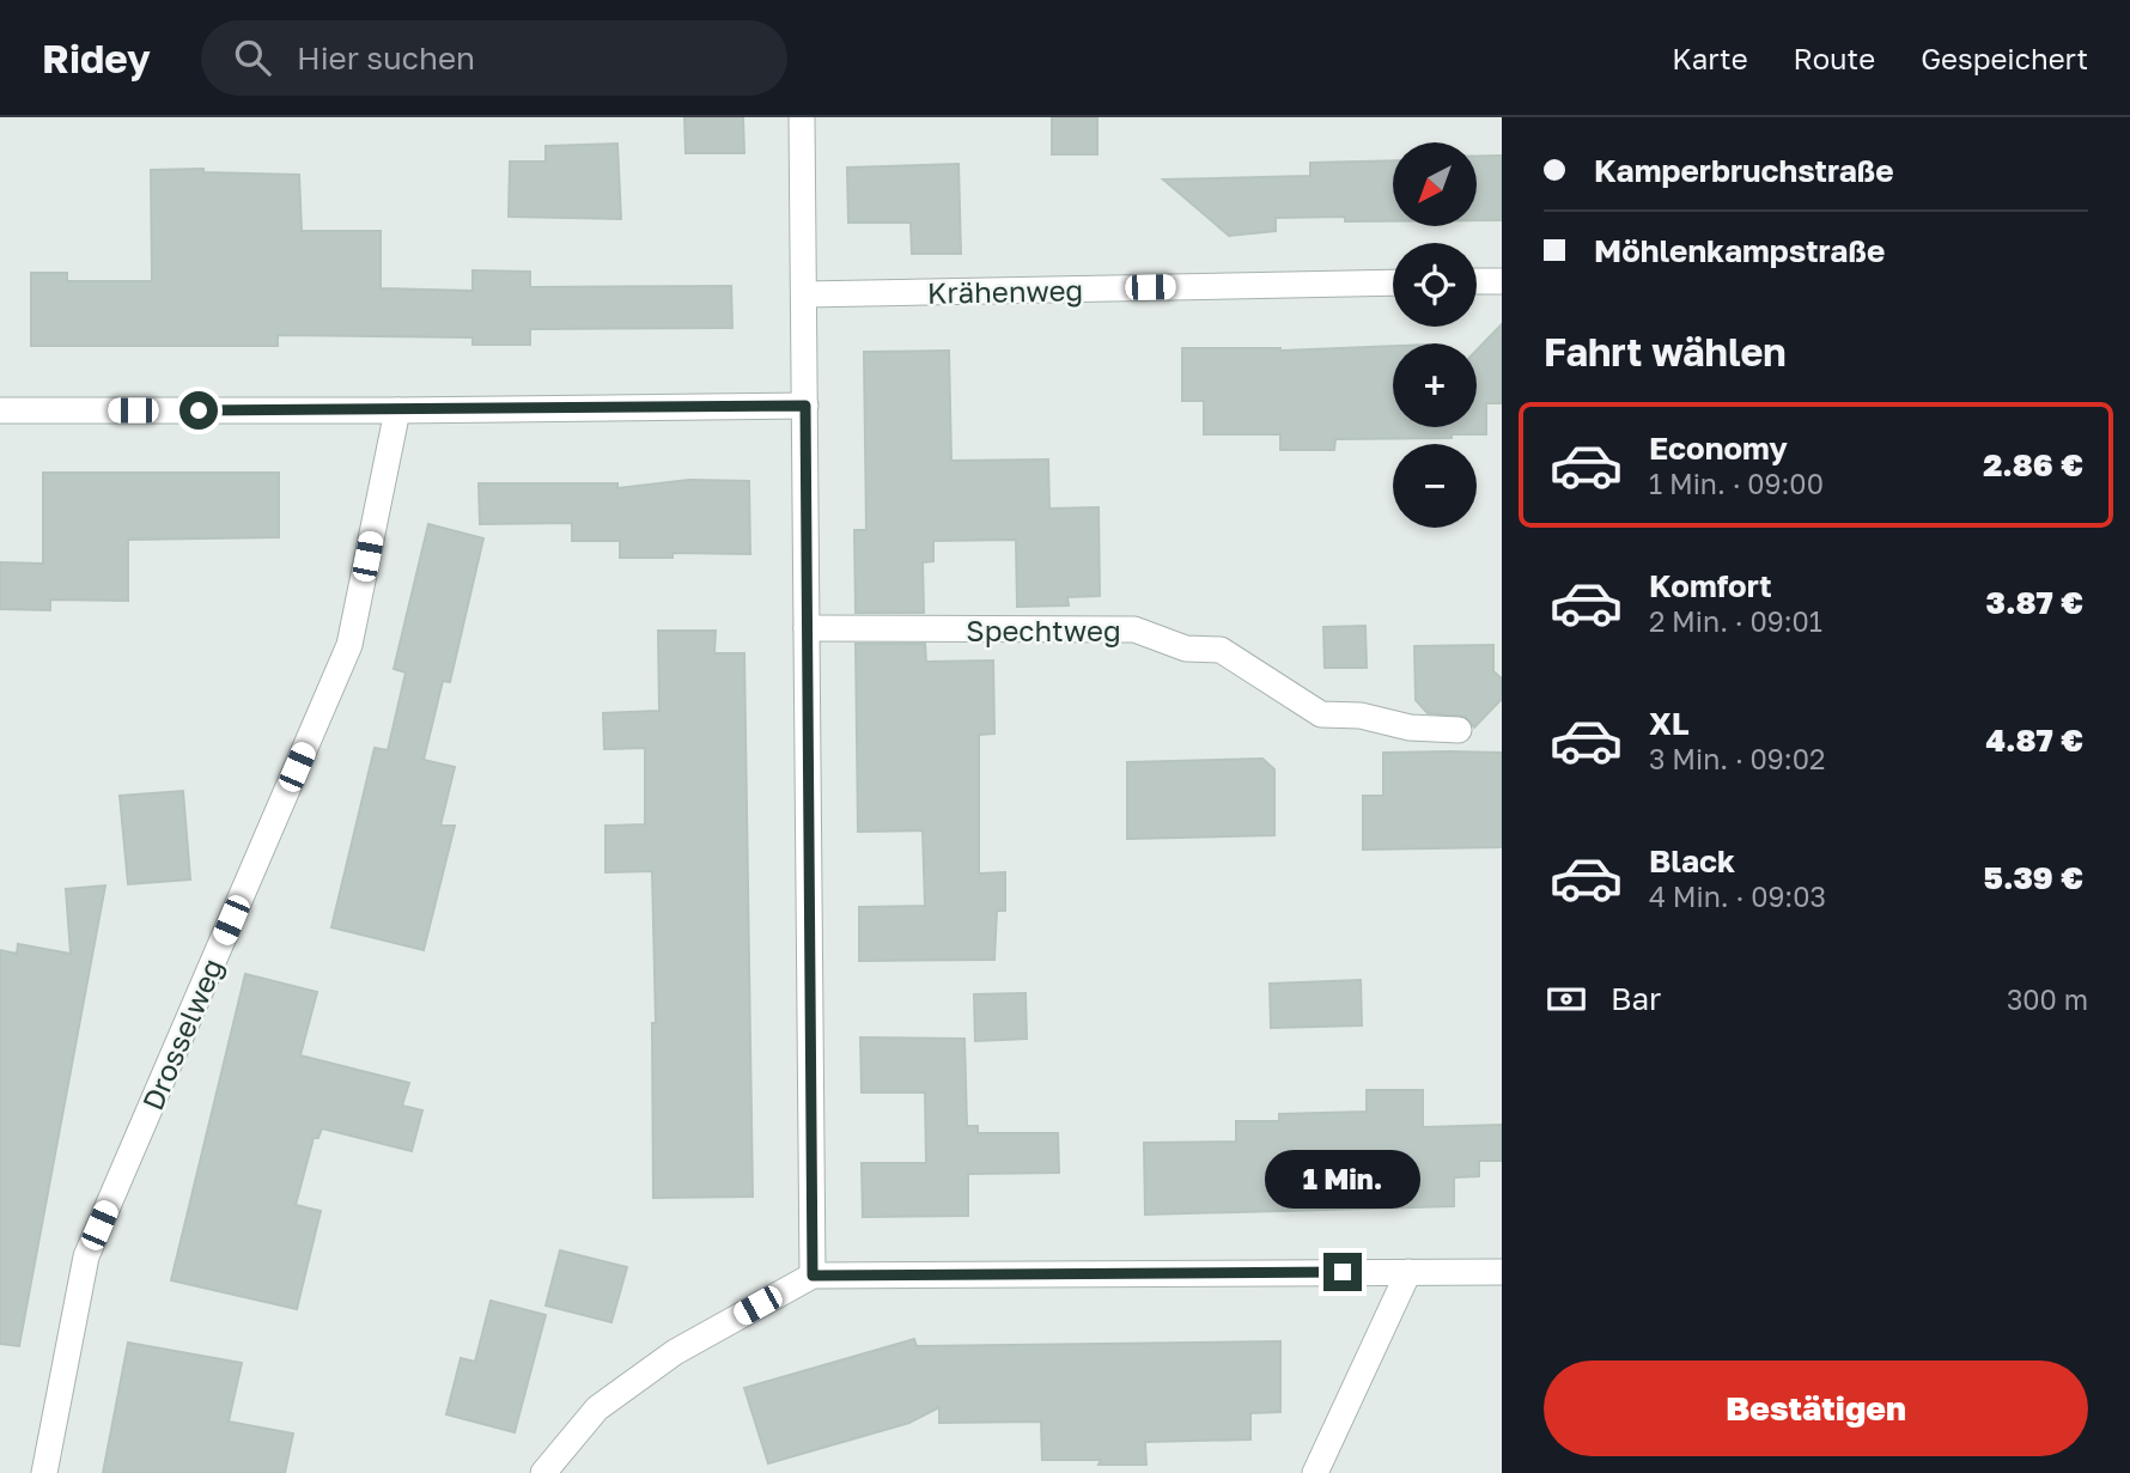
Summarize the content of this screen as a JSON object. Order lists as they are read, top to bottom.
{
  "streets": {
    "street": ["Krähenweg", "Spechtweg", "Drosselweg"]
  },
  "north": "bottom left",
  "page": {
    "header": "Ridey",
    "search": "Hier suchen",
    "nav": ["Karte", "Route", "Gespeichert"],
    "banner": ["Kamperbruchstraße", "Möhlenkampstraße"],
    "map_buttons": ["+", "−"],
    "heading": "Fahrt wählen",
    "list": [
      {
        "name": "Economy",
        "note": "1 Min. · 09:00",
        "value": "2.86 €"
      },
      {
        "name": "Komfort",
        "note": "2 Min. · 09:01",
        "value": "3.87 €"
      },
      {
        "name": "XL",
        "note": "3 Min. · 09:02",
        "value": "4.87 €"
      },
      {
        "name": "Black",
        "note": "4 Min. · 09:03",
        "value": "5.39 €"
      }
    ],
    "pay": ["Bar", "300 m"],
    "bubble": "1 Min.",
    "buttons": "Bestätigen"
  }
}
